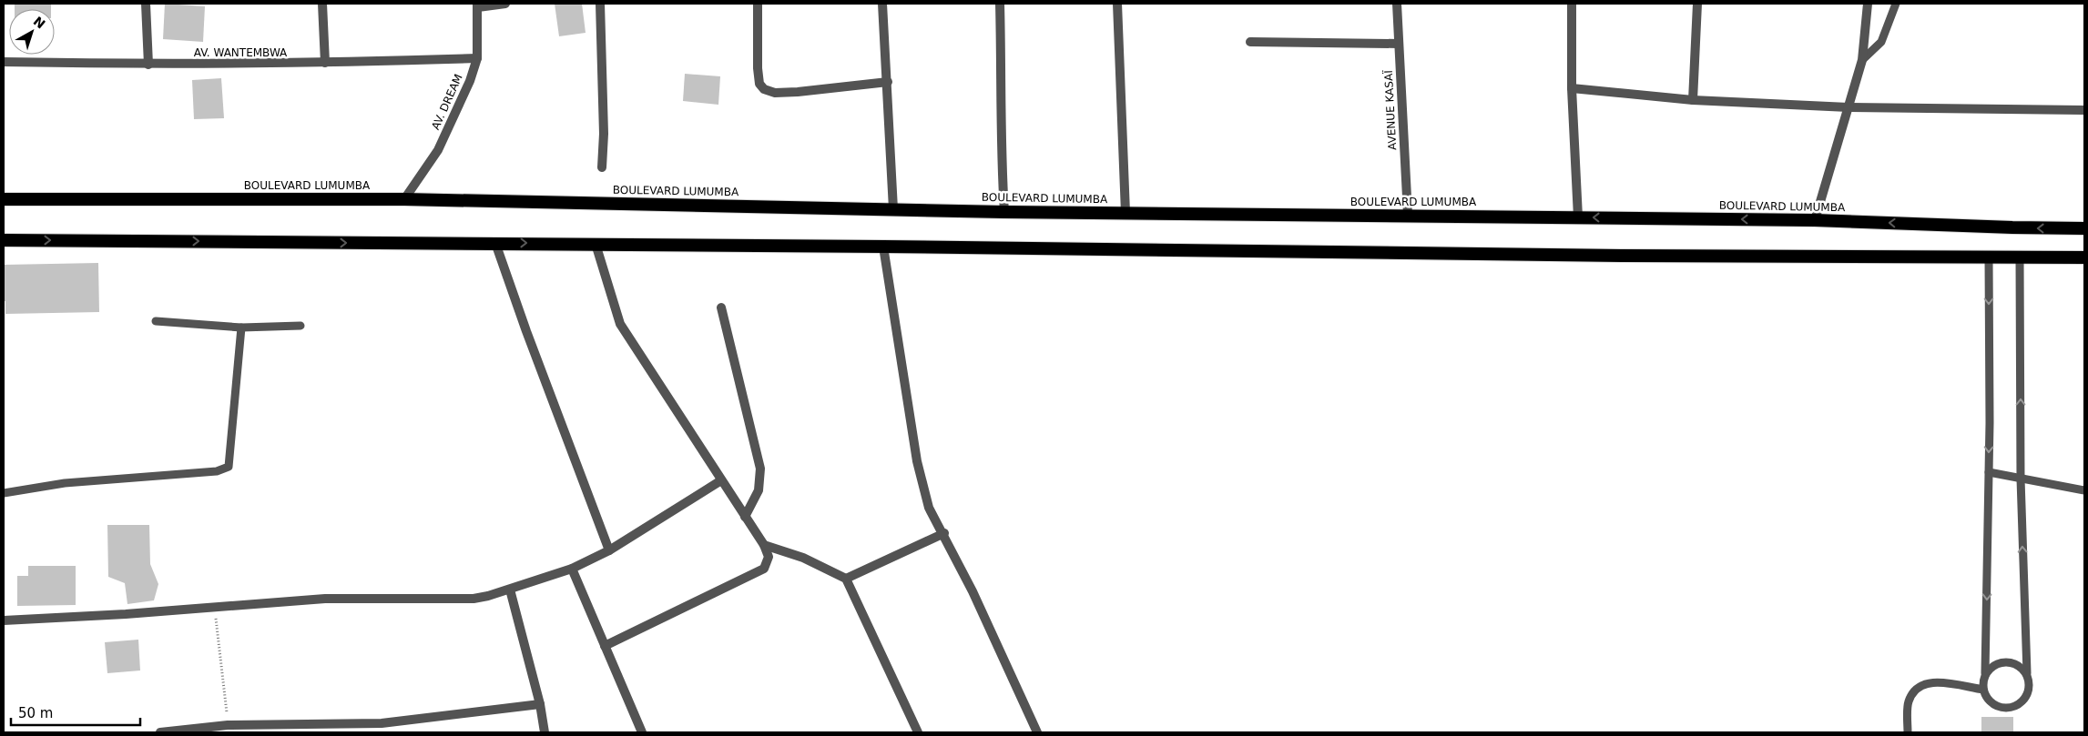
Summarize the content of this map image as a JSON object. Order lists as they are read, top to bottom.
{
  "streets": {
    "highway": ["BOULEVARD LUMUMBA"],
    "street": ["AV. WANTEMBWA", "AV. DREAM", "AVENUE KASAÏ"]
  },
  "crossings": [
    ["AV. WANTEMBWA", "AV. DREAM"],
    ["AV. DREAM", "BOULEVARD LUMUMBA"],
    ["AVENUE KASAÏ", "BOULEVARD LUMUMBA"]
  ],
  "scale_bar": "50 m",
  "north": "top right"
}
